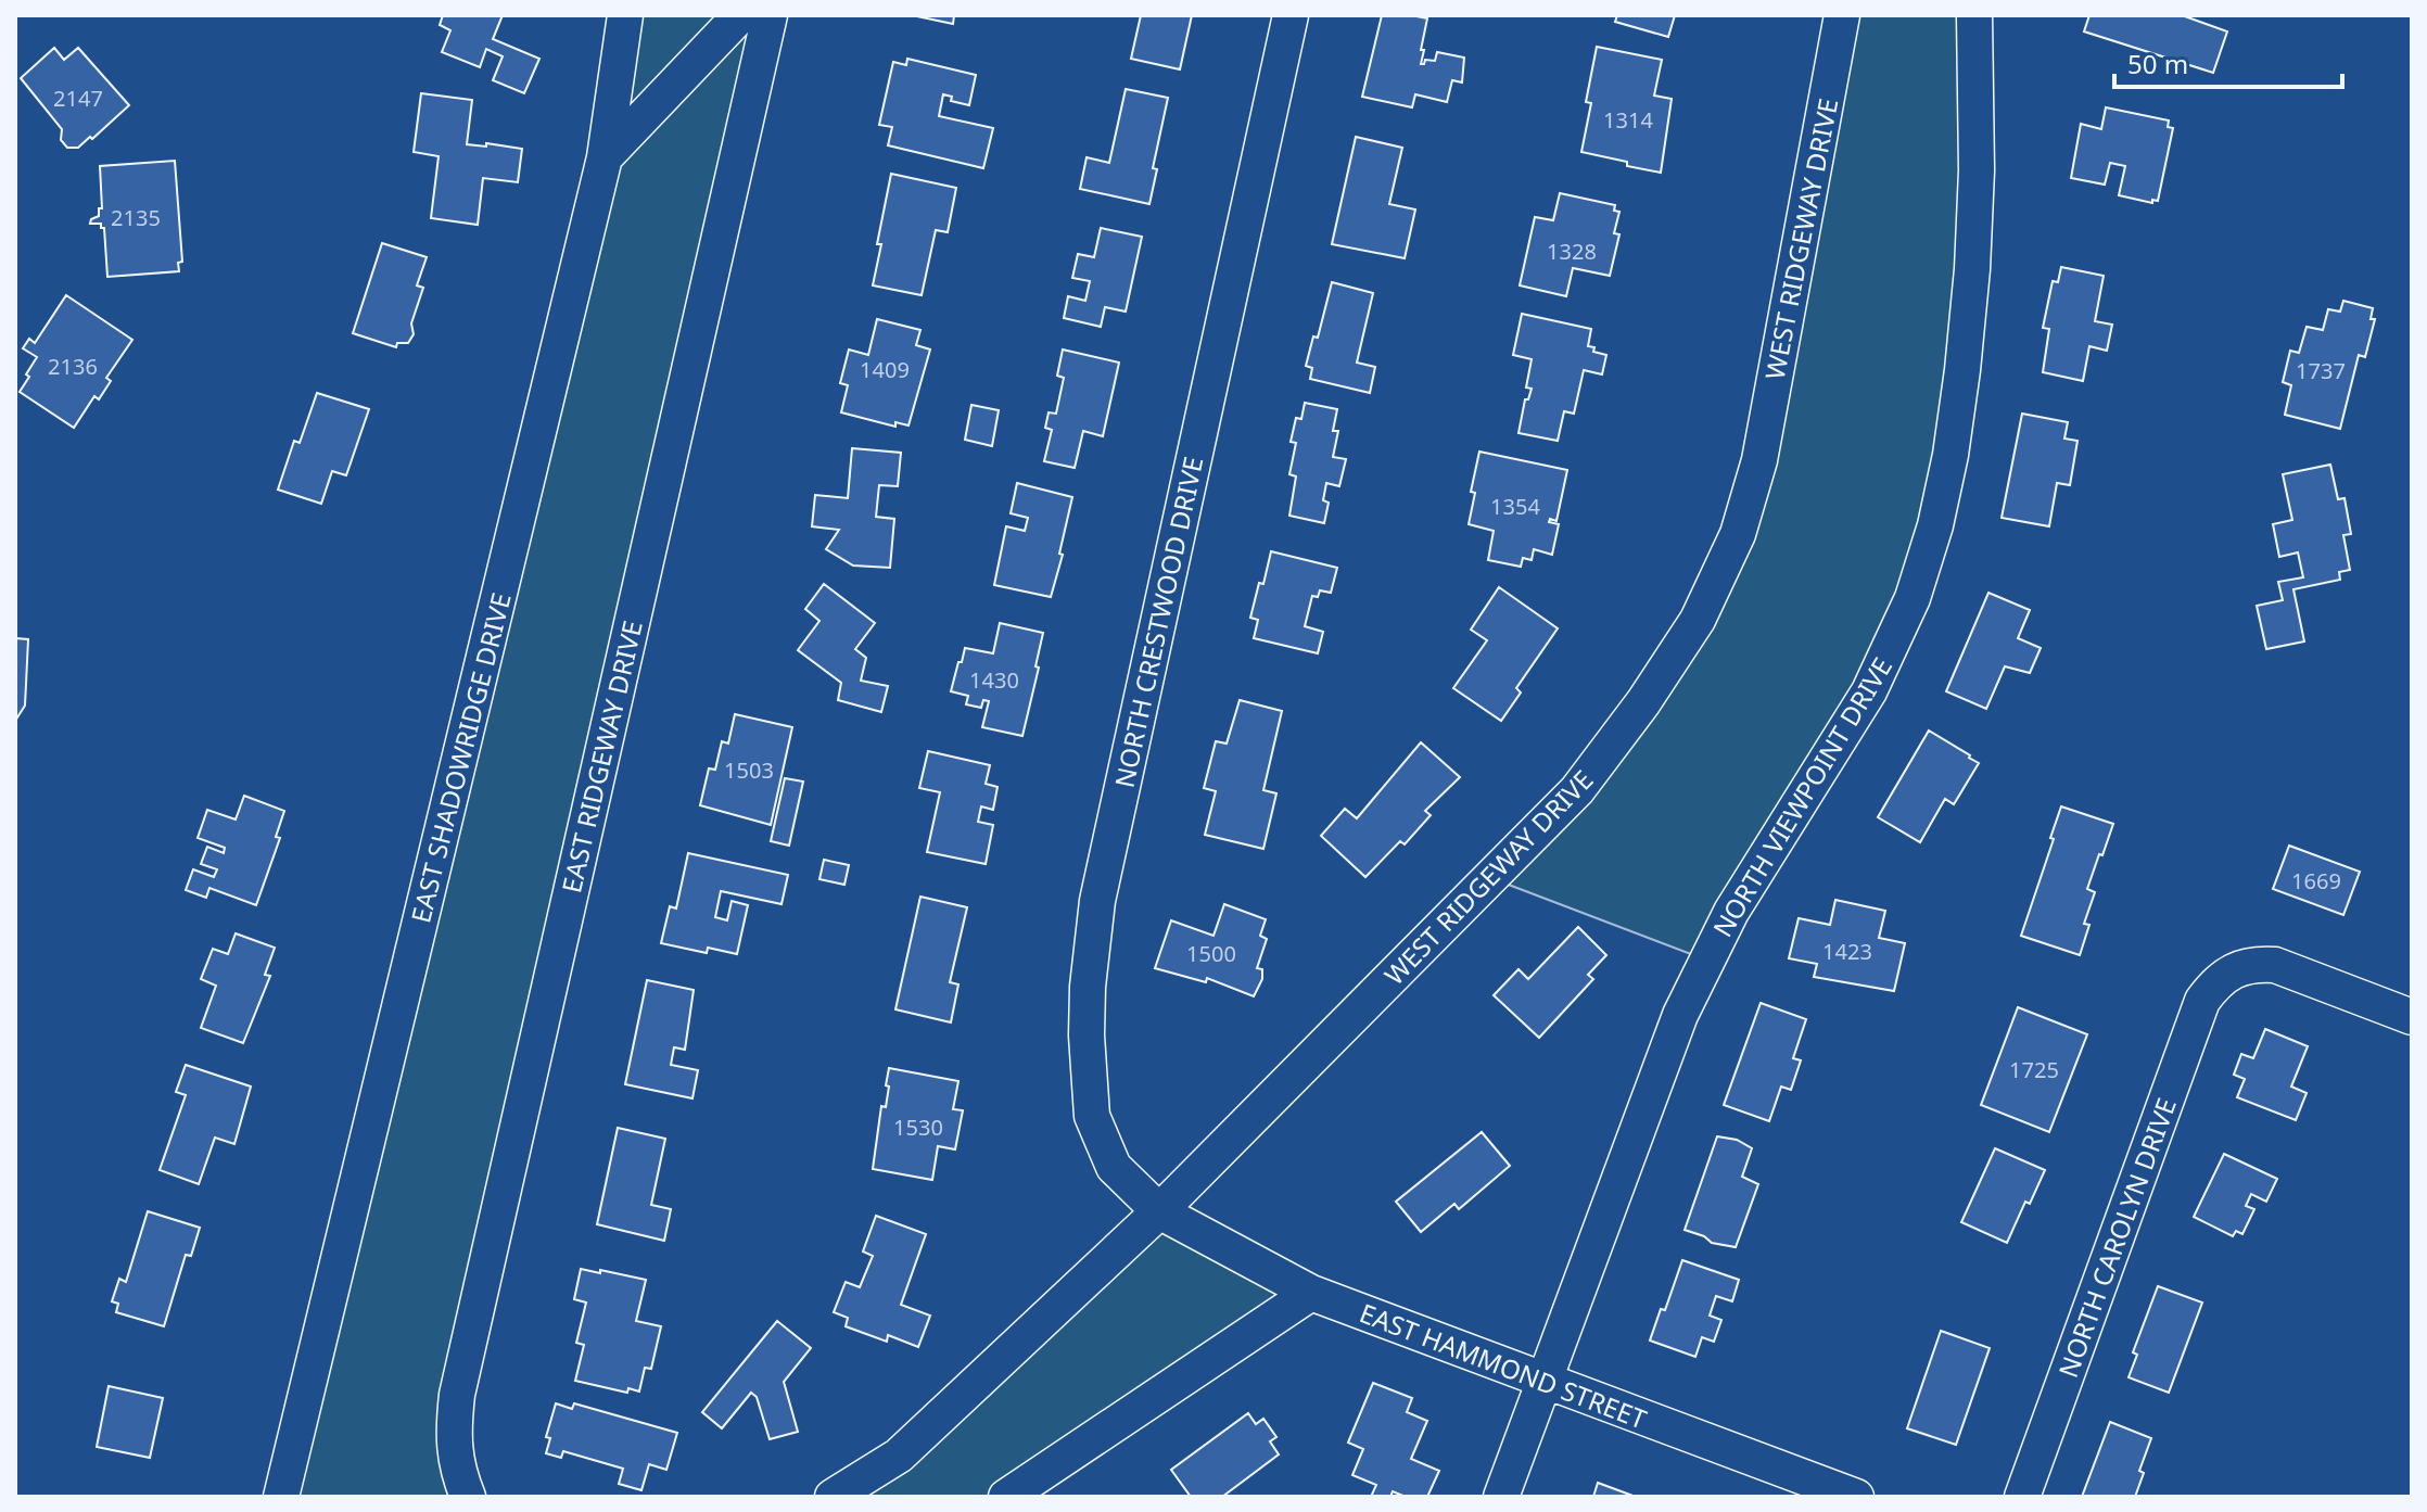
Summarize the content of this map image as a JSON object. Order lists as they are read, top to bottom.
{
  "streets": {
    "street": [
      "WEST RIDGEWAY DRIVE",
      "NORTH CRESTWOOD DRIVE",
      "EAST RIDGEWAY DRIVE",
      "EAST SHADOWRIDGE DRIVE",
      "NORTH VIEWPOINT DRIVE",
      "NORTH CAROLYN DRIVE",
      "EAST HAMMOND STREET"
    ]
  },
  "crossings": [
    ["WEST RIDGEWAY DRIVE", "NORTH CRESTWOOD DRIVE"],
    ["WEST RIDGEWAY DRIVE", "EAST HAMMOND STREET"],
    ["NORTH CRESTWOOD DRIVE", "EAST HAMMOND STREET"],
    ["NORTH VIEWPOINT DRIVE", "EAST HAMMOND STREET"]
  ],
  "house_numbers": [
    "2147",
    "1314",
    "2135",
    "1328",
    "2136",
    "1409",
    "1737",
    "1354",
    "1430",
    "1503",
    "1669",
    "1423",
    "1500",
    "1725",
    "1530"
  ],
  "scale_bar": "50 m"
}
